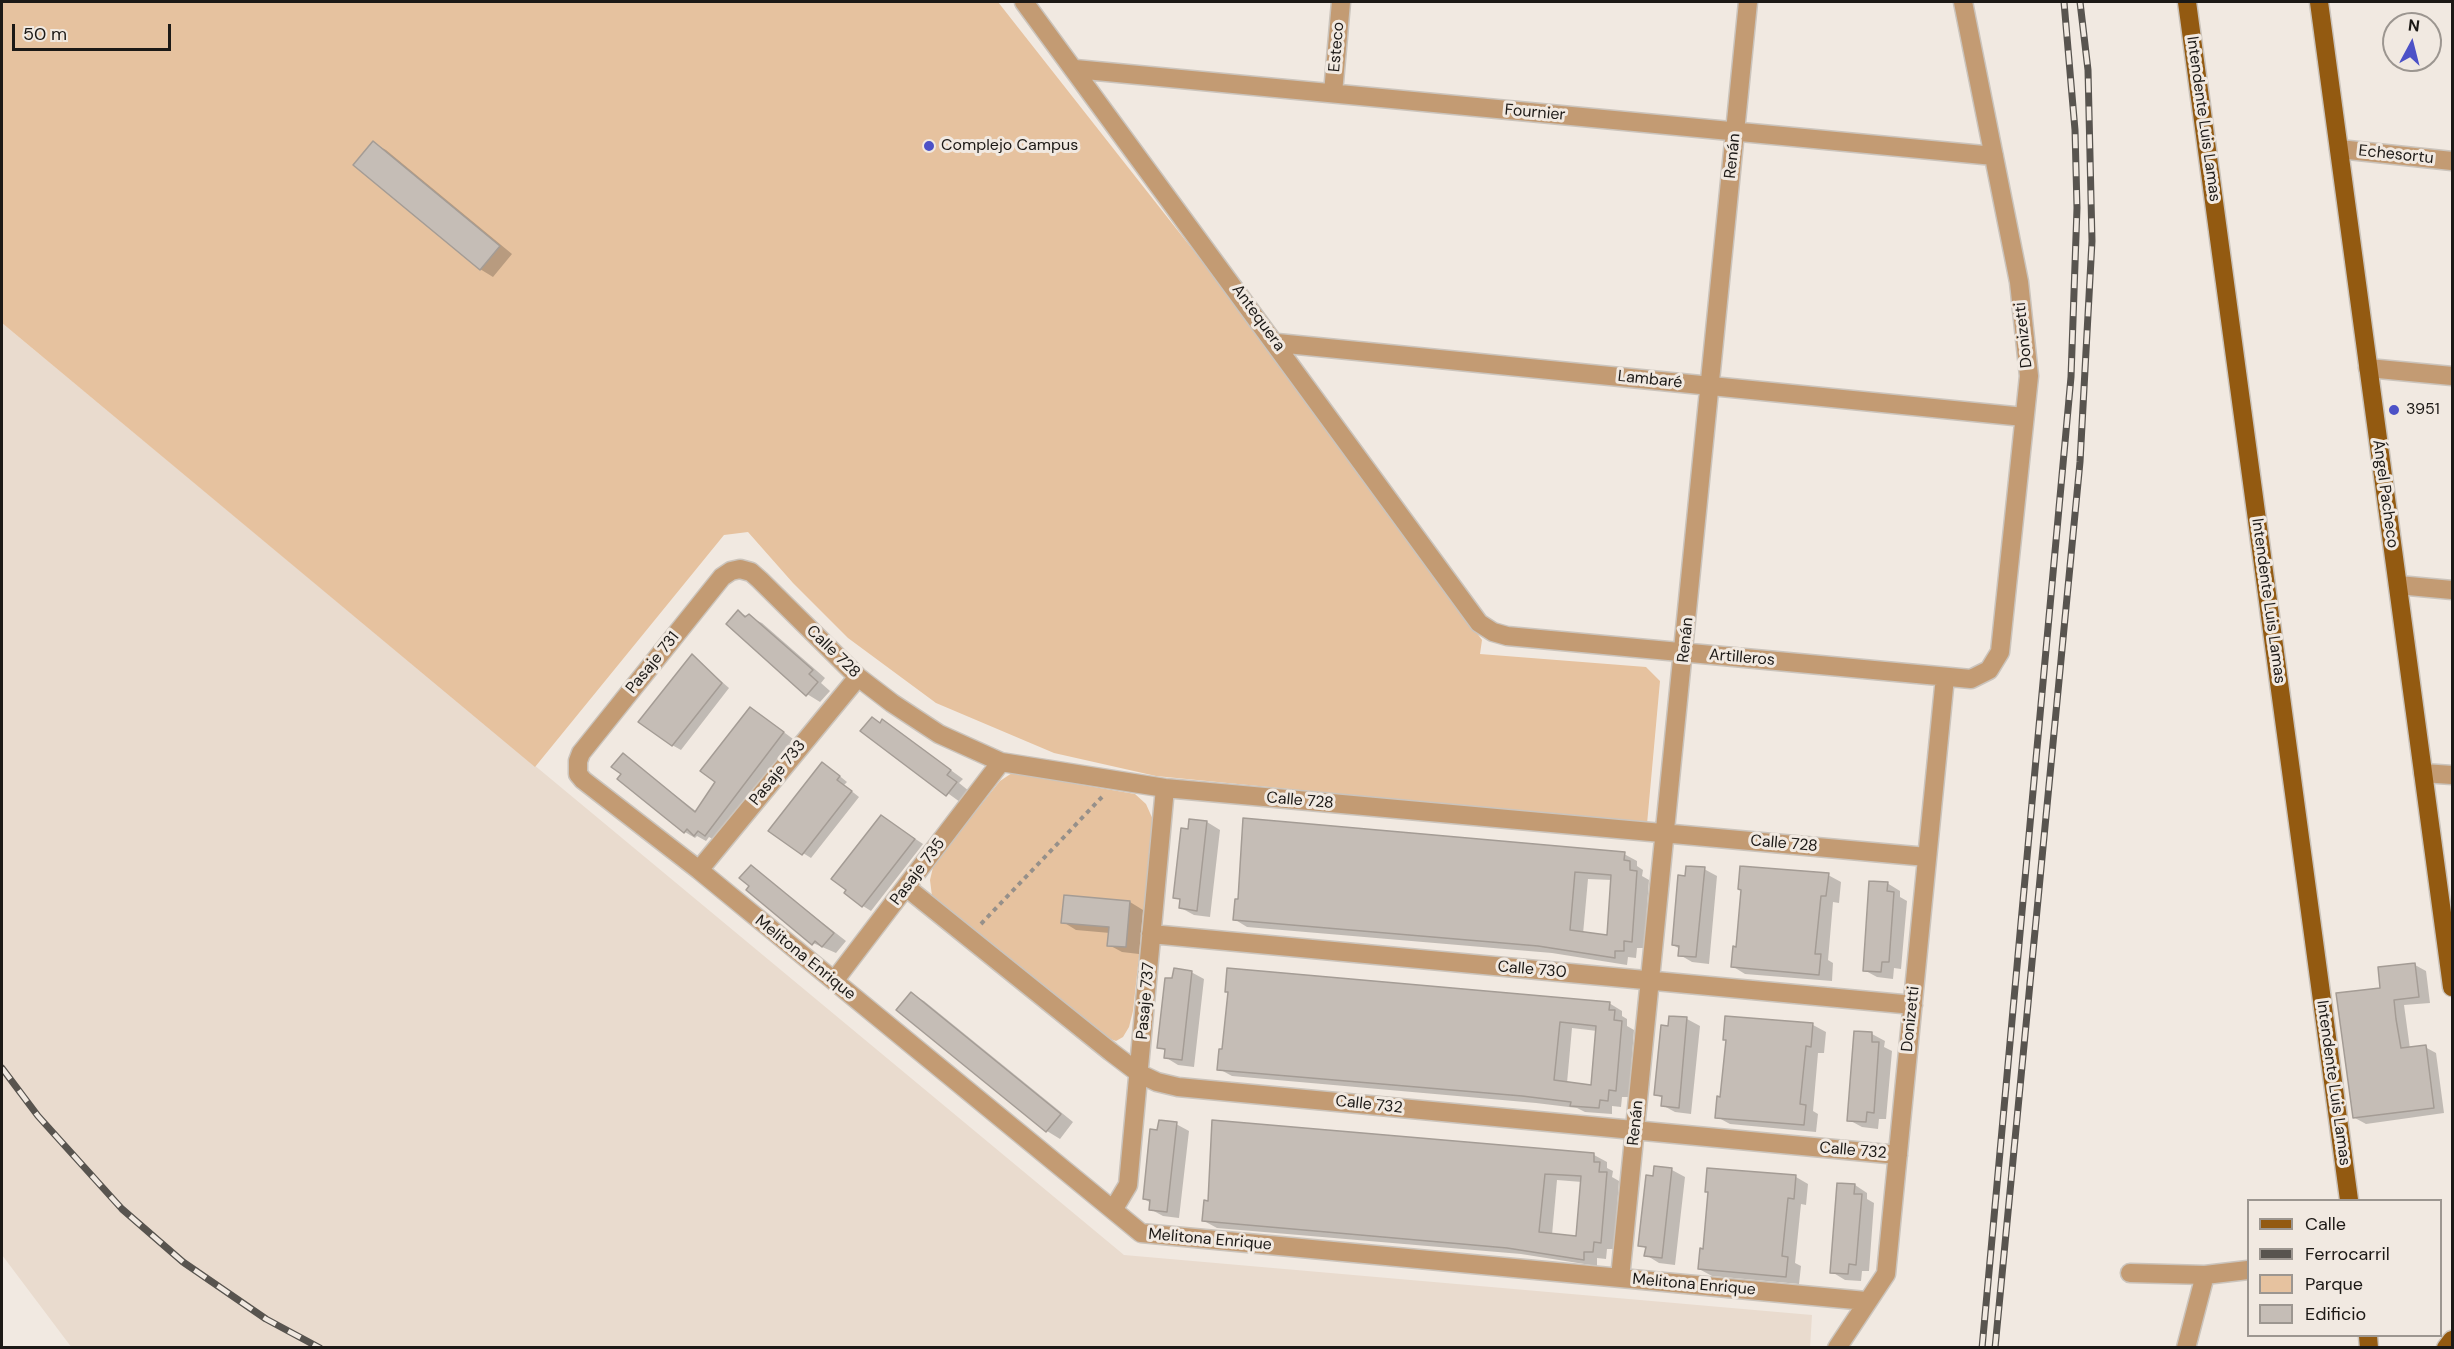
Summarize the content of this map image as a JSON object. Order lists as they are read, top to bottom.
{
  "streets": {
    "main road": ["Intendente Luis Lamas", "Ángel Pacheco"],
    "street": [
      "Esteco",
      "Fournier",
      "Echesortu",
      "Renán",
      "Antequera",
      "Donizetti",
      "Lambaré",
      "Calle 728",
      "Artilleros",
      "Pasaje 731",
      "Pasaje 733",
      "Pasaje 735",
      "Melitona Enrique",
      "Calle 730",
      "Pasaje 737",
      "Calle 732"
    ]
  },
  "crossings": [
    ["Esteco", "Fournier"],
    ["Fournier", "Renán"],
    ["Fournier", "Antequera"],
    ["Fournier", "Donizetti"],
    ["Echesortu", "Ángel Pacheco"],
    ["Renán", "Lambaré"],
    ["Renán", "Calle 728"],
    ["Renán", "Artilleros"],
    ["Renán", "Melitona Enrique"],
    ["Renán", "Calle 730"],
    ["Renán", "Calle 732"],
    ["Antequera", "Lambaré"],
    ["Antequera", "Artilleros"],
    ["Donizetti", "Lambaré"],
    ["Donizetti", "Calle 728"],
    ["Donizetti", "Artilleros"],
    ["Donizetti", "Melitona Enrique"],
    ["Donizetti", "Calle 730"],
    ["Donizetti", "Calle 732"],
    ["Calle 728", "Pasaje 731"],
    ["Calle 728", "Pasaje 733"],
    ["Calle 728", "Pasaje 735"],
    ["Calle 728", "Pasaje 737"],
    ["Pasaje 731", "Melitona Enrique"],
    ["Pasaje 733", "Melitona Enrique"],
    ["Pasaje 735", "Melitona Enrique"],
    ["Pasaje 735", "Calle 732"],
    ["Melitona Enrique", "Pasaje 737"],
    ["Calle 730", "Pasaje 737"],
    ["Pasaje 737", "Calle 732"]
  ],
  "places": ["Complejo Campus", "3951"],
  "legend": [
    "Calle",
    "Ferrocarril",
    "Parque",
    "Edificio"
  ],
  "scale_bar": "50 m",
  "north": "top"
}
